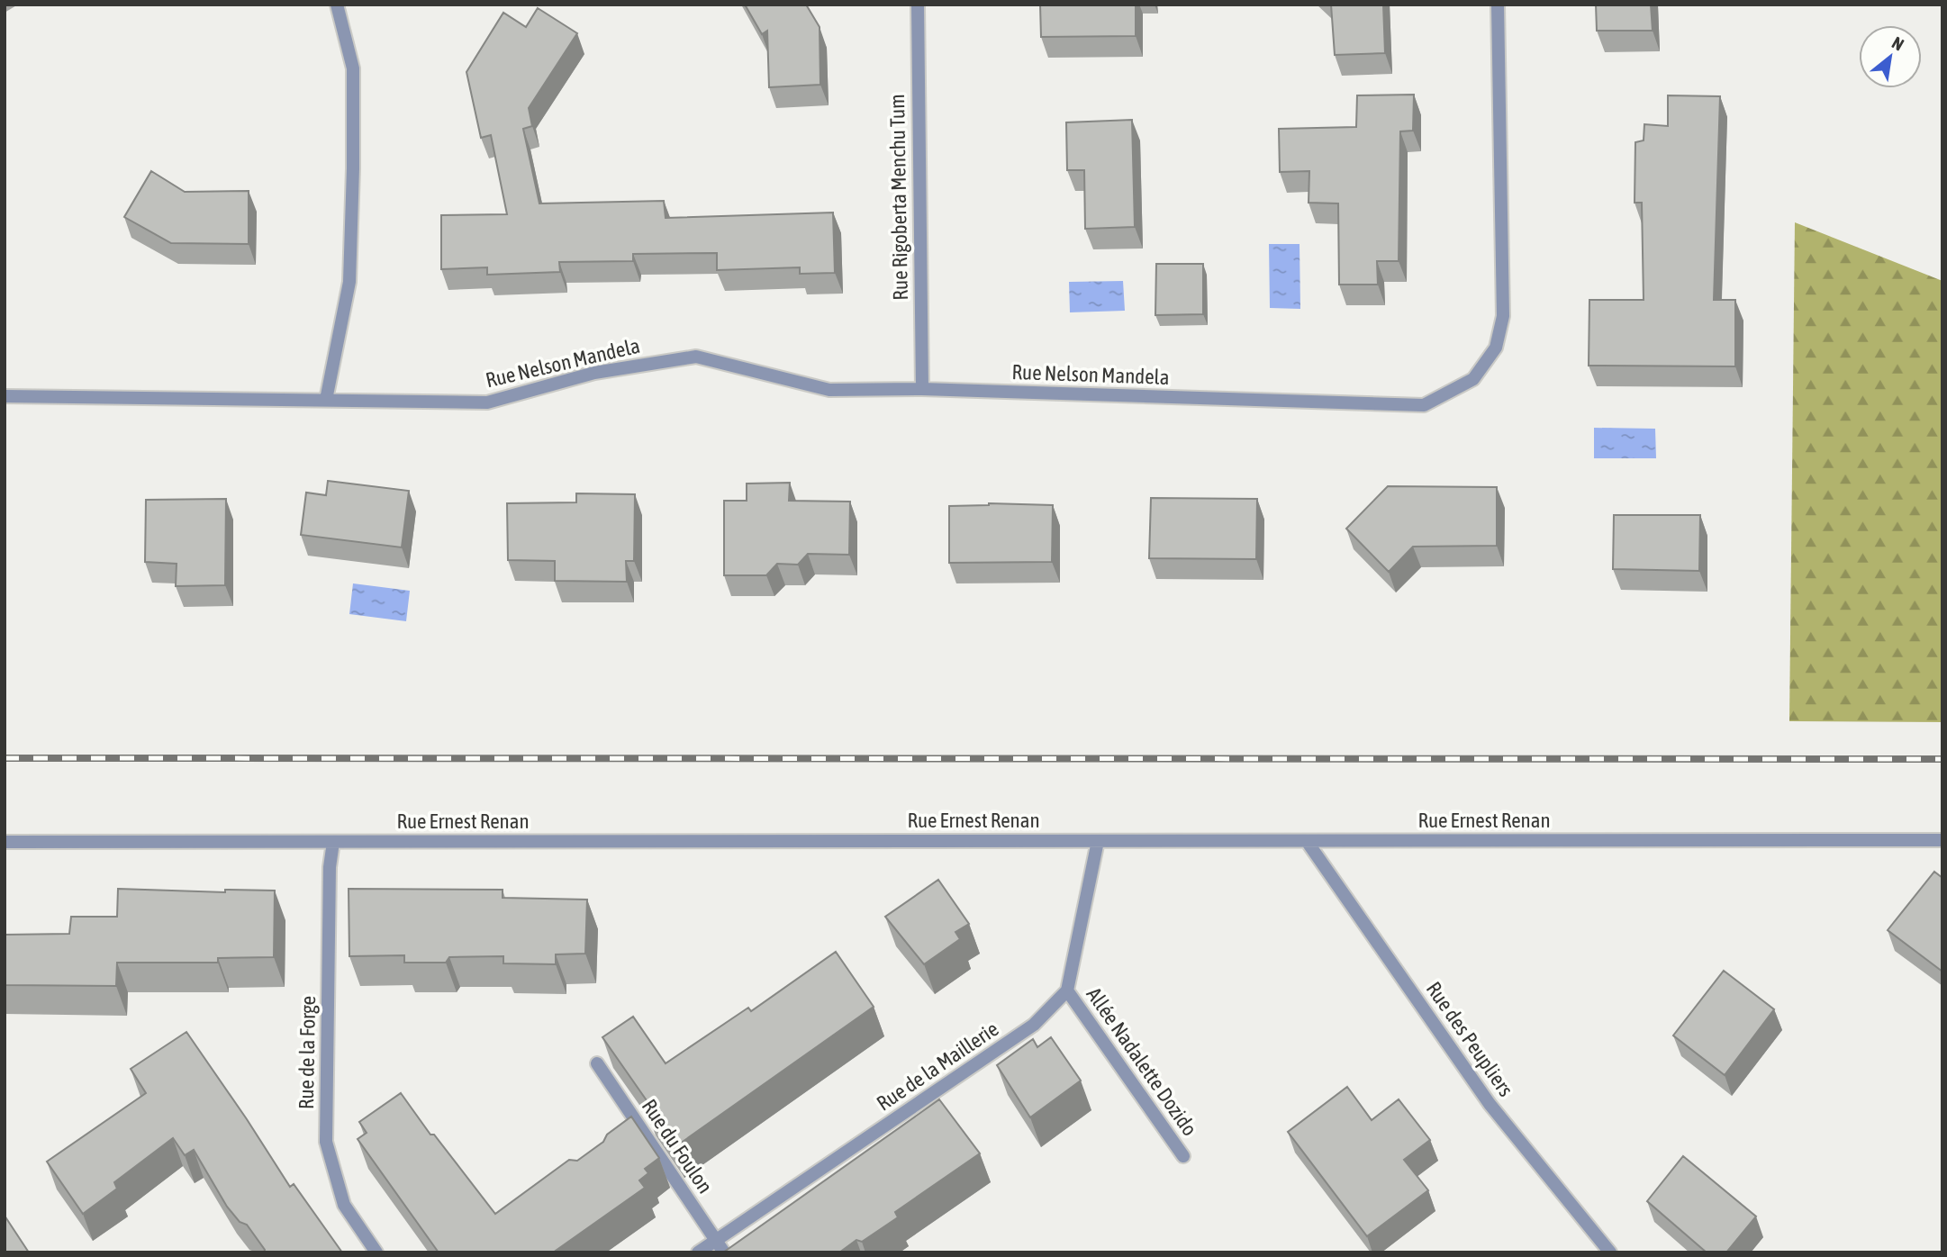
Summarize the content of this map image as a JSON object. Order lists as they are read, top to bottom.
{
  "streets": {
    "street": [
      "Rue Rigoberta Menchu Tum",
      "Rue Nelson Mandela",
      "Rue Ernest Renan",
      "Rue des Peupliers",
      "Rue de la Forge",
      "Allée Nadalette Dozido",
      "Rue de la Maillerie",
      "Rue du Foulon"
    ]
  },
  "crossings": [
    ["Rue Rigoberta Menchu Tum", "Rue Nelson Mandela"],
    ["Rue Ernest Renan", "Rue des Peupliers"],
    ["Rue Ernest Renan", "Rue de la Forge"],
    ["Allée Nadalette Dozido", "Rue de la Maillerie"],
    ["Rue de la Maillerie", "Rue du Foulon"]
  ],
  "north": "top right"
}
